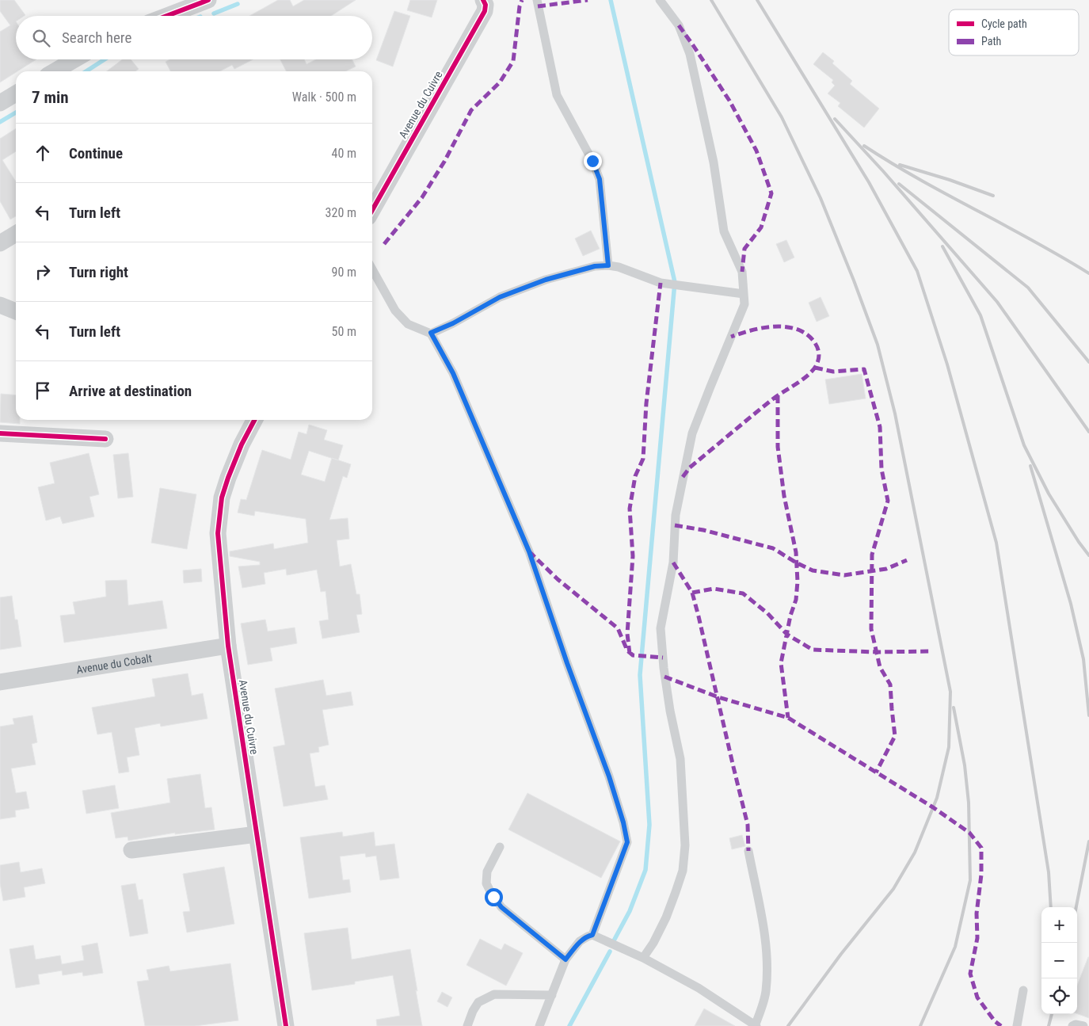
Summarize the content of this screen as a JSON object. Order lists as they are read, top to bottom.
{
  "streets": {
    "street": ["Avenue du Cuivre", "Avenue du Cobalt"]
  },
  "crossings": [
    ["Avenue du Cuivre", "Avenue du Cobalt"]
  ],
  "legend": ["Cycle path", "Path"],
  "page": {
    "search": "Search here",
    "heading": ["7 min", "Walk · 500 m"],
    "list": [
      ["Continue", "40 m"],
      ["Turn left", "320 m"],
      ["Turn right", "90 m"],
      ["Turn left", "50 m"],
      "Arrive at destination"
    ],
    "map_buttons": ["+", "−"]
  }
}
